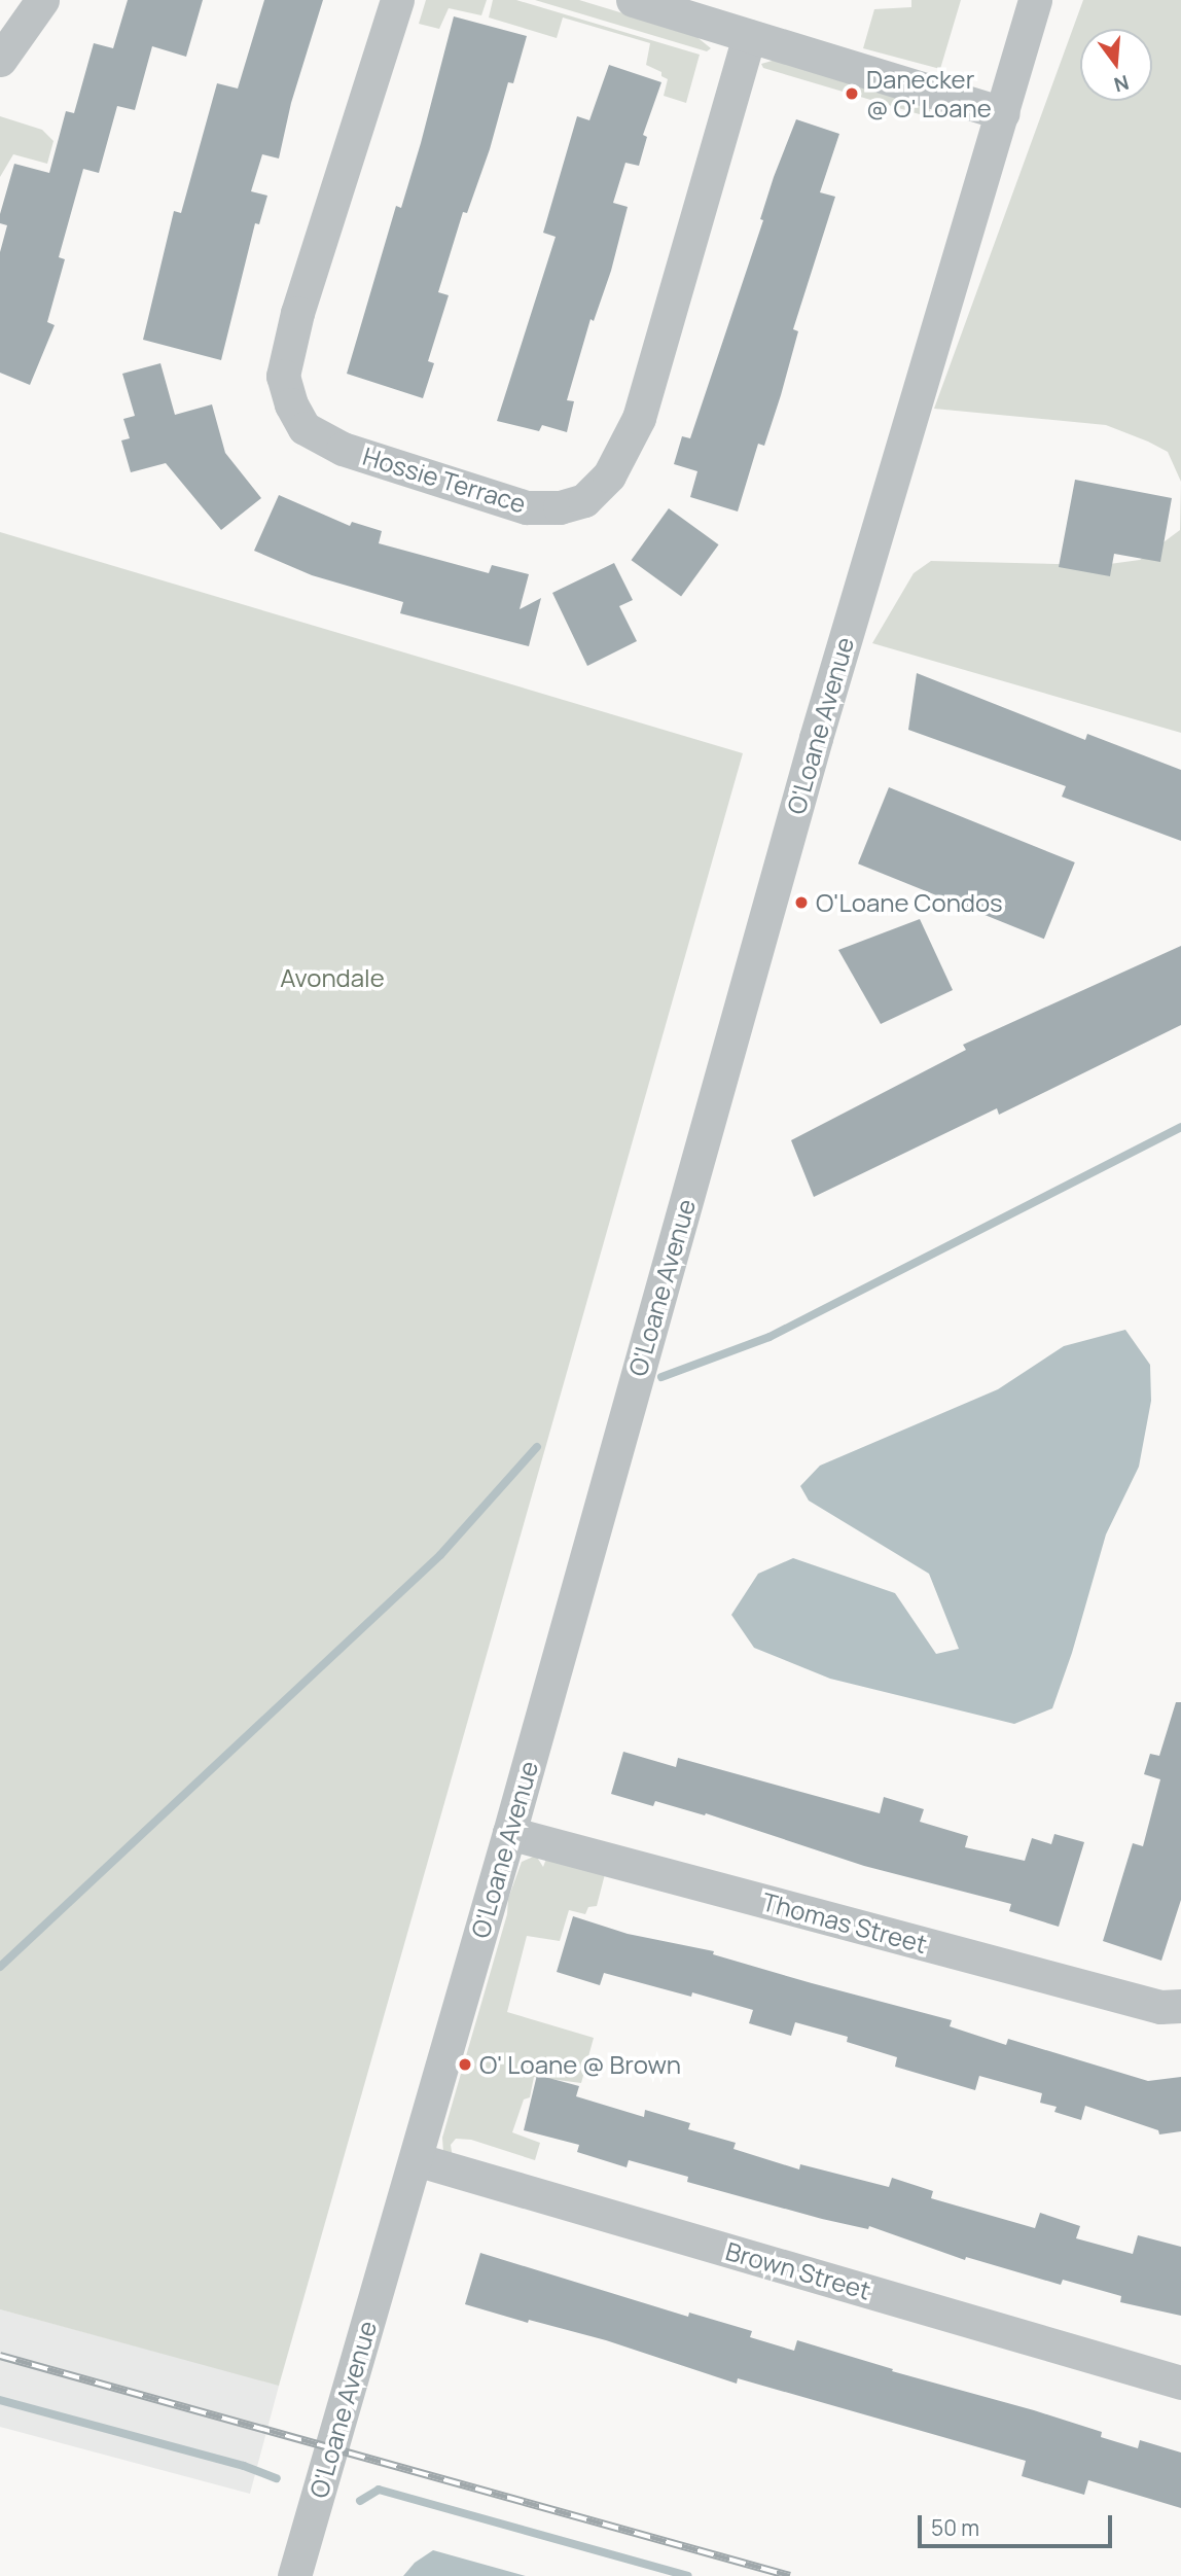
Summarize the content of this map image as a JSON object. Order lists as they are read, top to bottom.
{
  "streets": {
    "street": [
      "Hossie Terrace",
      "O'Loane Avenue",
      "Thomas Street",
      "Brown Street"
    ]
  },
  "crossings": [
    ["O'Loane Avenue", "Thomas Street"],
    ["O'Loane Avenue", "Brown Street"]
  ],
  "parks": ["Avondale"],
  "places": ["Danecker @ O' Loane", "O'Loane Condos", "O' Loane @ Brown"],
  "scale_bar": "50 m",
  "north": "bottom"
}
